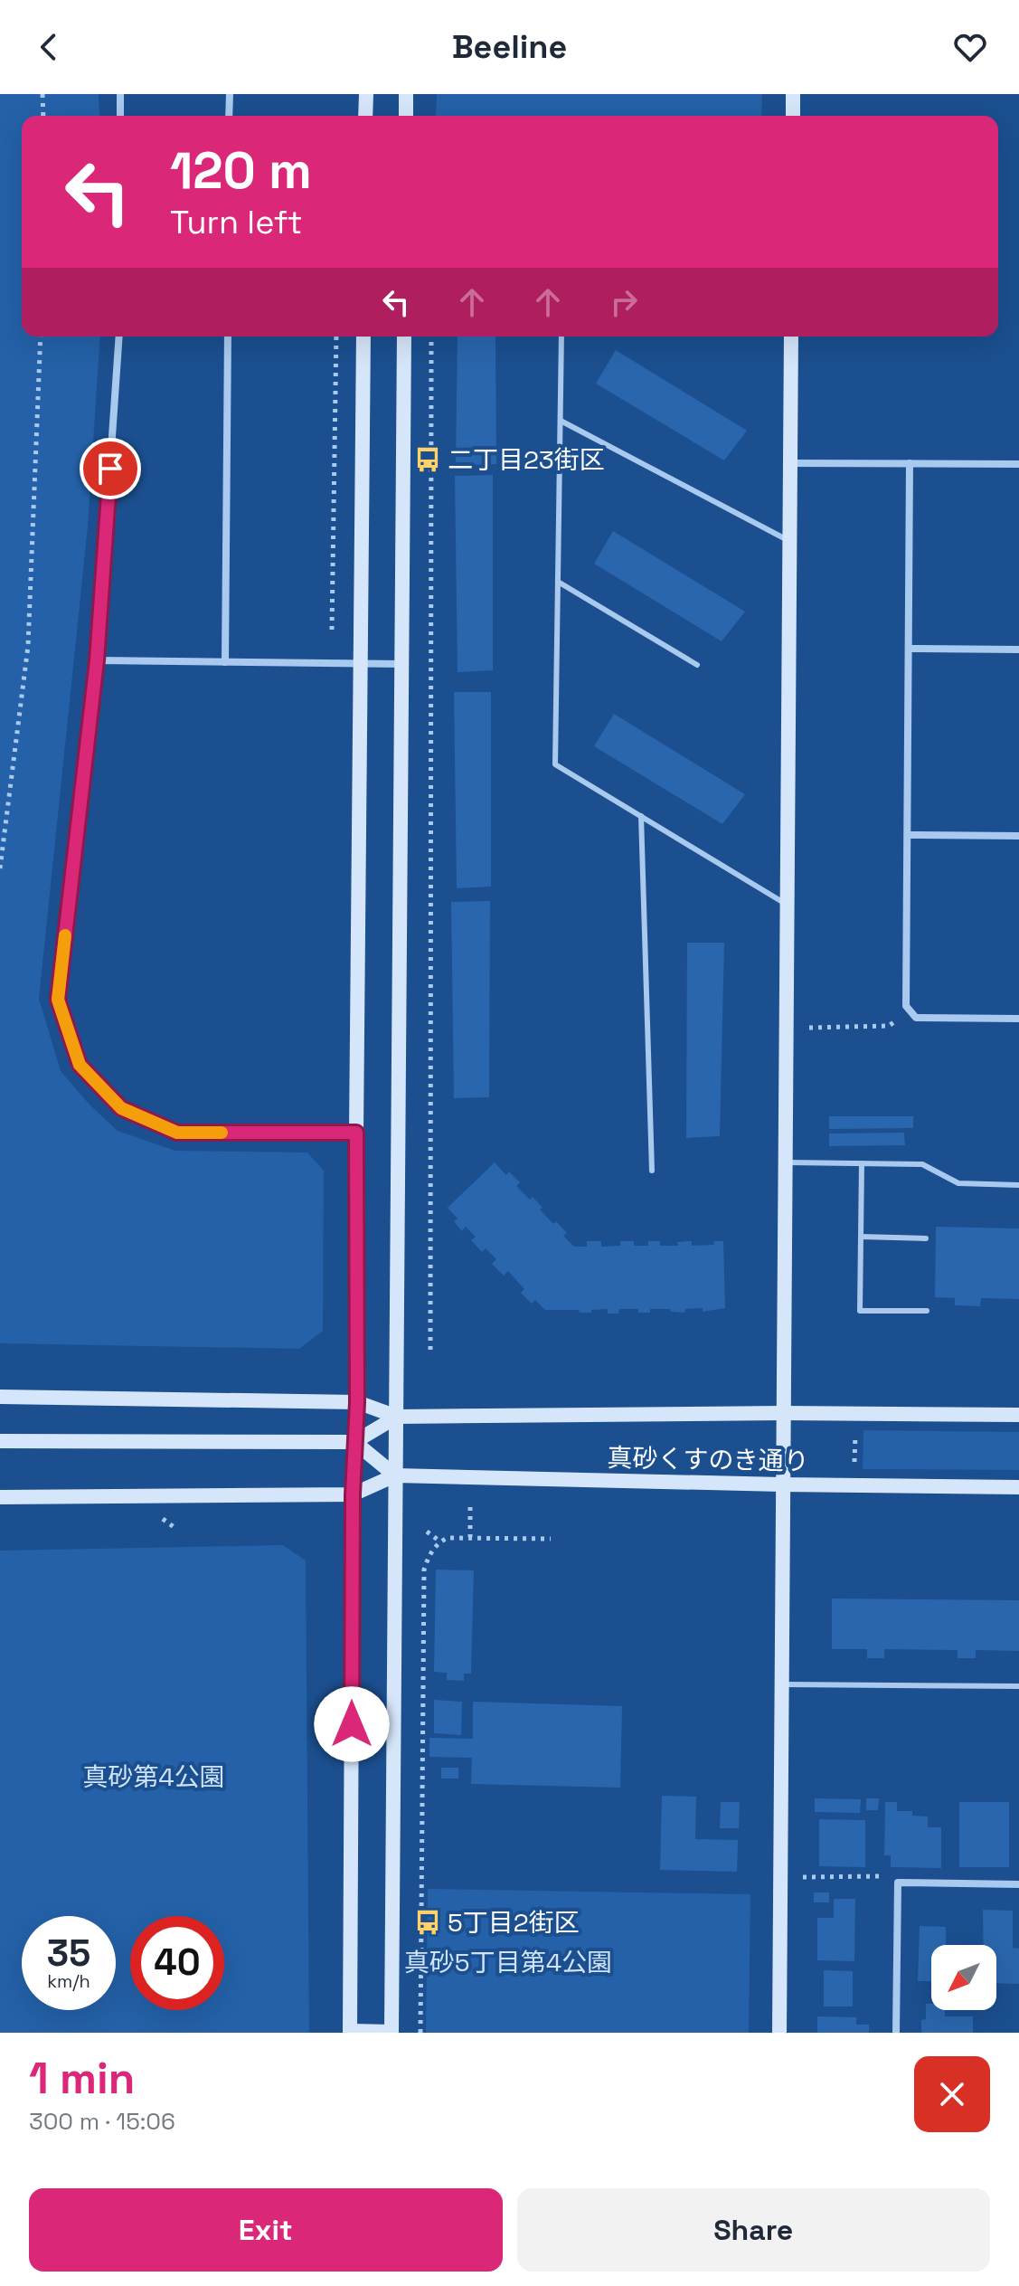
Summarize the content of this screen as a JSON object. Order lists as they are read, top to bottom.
{
  "streets": {
    "street": ["真砂くすのき通り"]
  },
  "parks": ["真砂第4公園", "真砂5丁目第4公園"],
  "places": {
    "bus stop": ["二丁目23街区", "5丁目2街区"]
  },
  "north": "bottom left",
  "page": {
    "header": "Beeline",
    "turn": ["120 m", "Turn left"],
    "speed": "35 km/h",
    "limit": "40",
    "heading": ["1 min", "300 m · 15:06"],
    "buttons": ["Exit", "Share"]
  }
}
